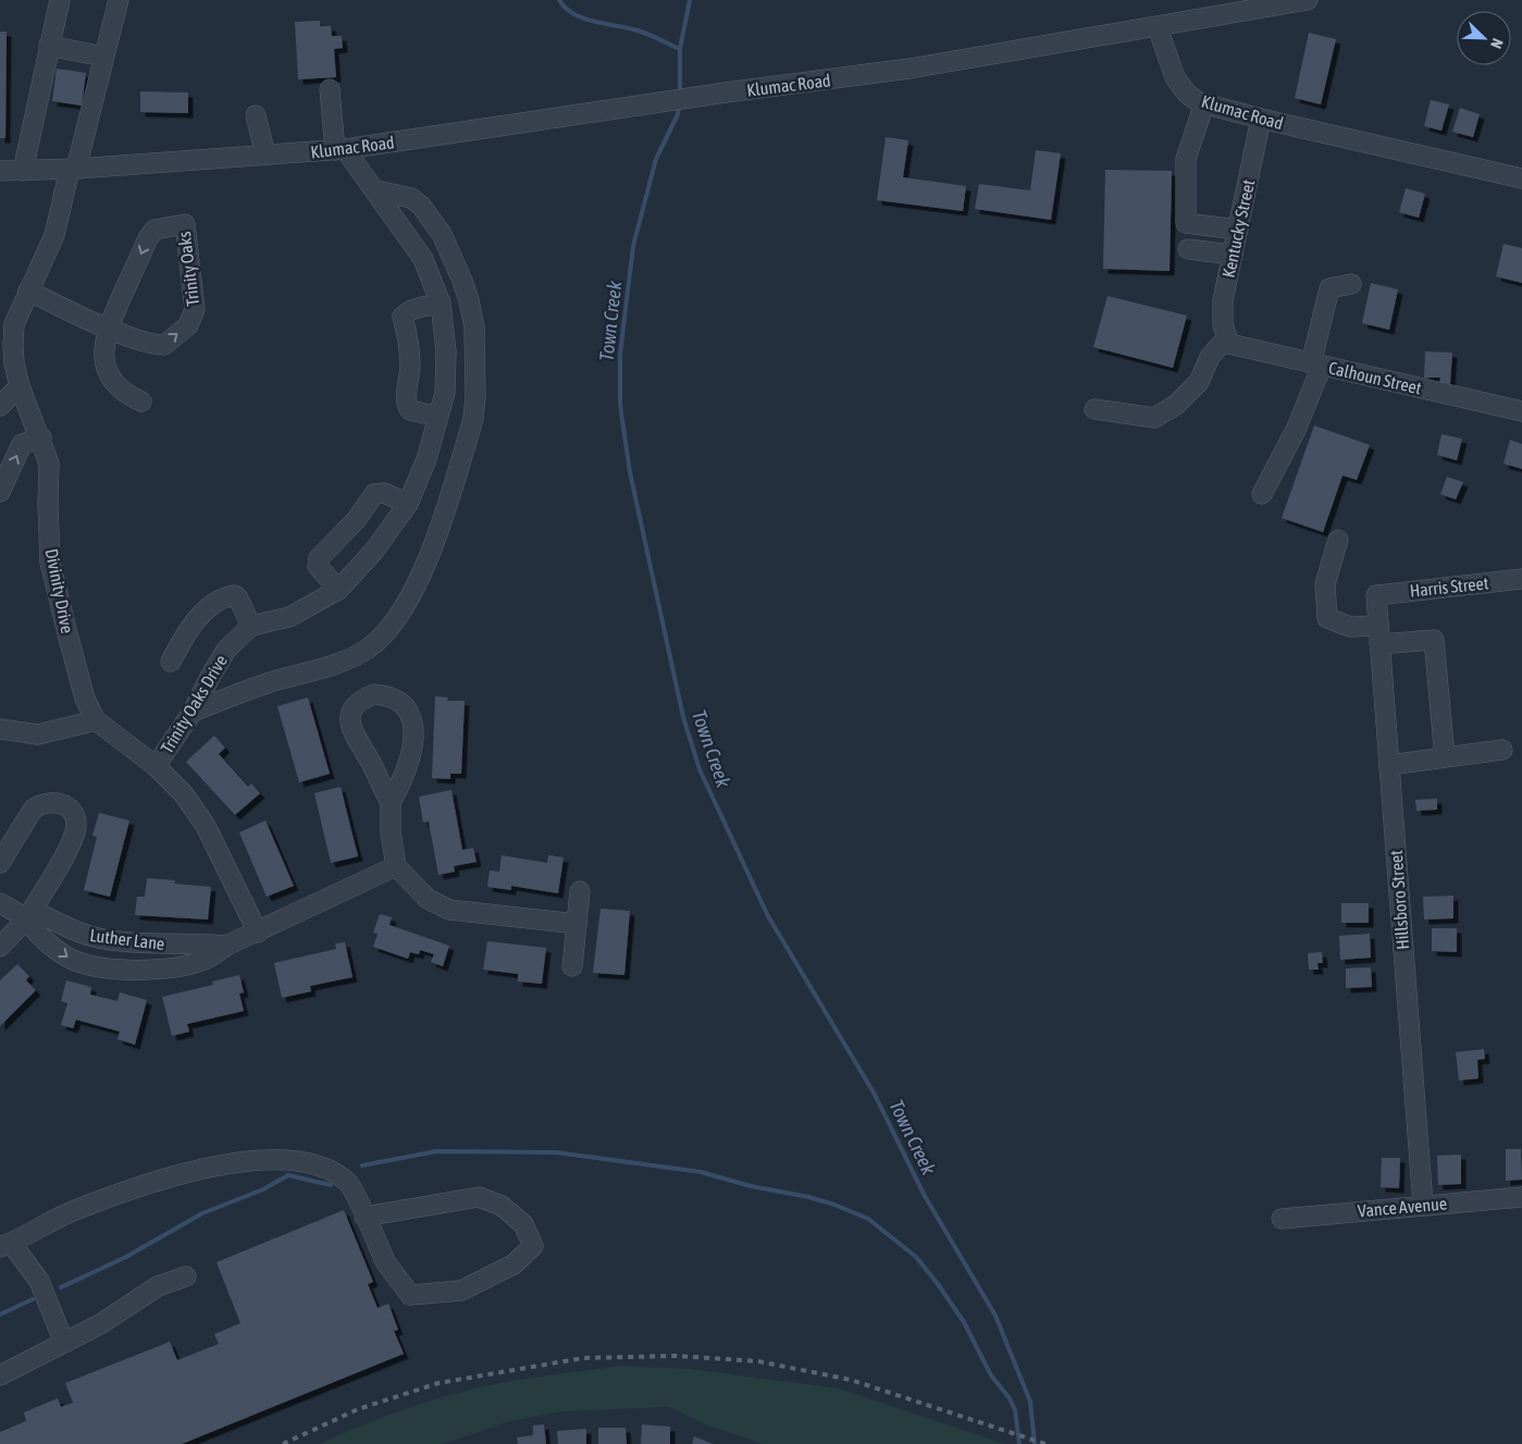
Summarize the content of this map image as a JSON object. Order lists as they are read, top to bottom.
{
  "streets": {
    "street": [
      "Klumac Road",
      "Kentucky Street",
      "Trinity Oaks",
      "Calhoun Street",
      "Harris Street",
      "Divinity Drive",
      "Trinity Oaks Drive",
      "Hillsboro Street",
      "Luther Lane",
      "Vance Avenue"
    ]
  },
  "crossings": [
    ["Klumac Road", "Kentucky Street"],
    ["Klumac Road", "Divinity Drive"],
    ["Kentucky Street", "Calhoun Street"],
    ["Trinity Oaks", "Divinity Drive"],
    ["Harris Street", "Hillsboro Street"],
    ["Divinity Drive", "Trinity Oaks Drive"],
    ["Divinity Drive", "Luther Lane"],
    ["Hillsboro Street", "Vance Avenue"]
  ],
  "water": ["Town Creek"],
  "north": "bottom right"
}
